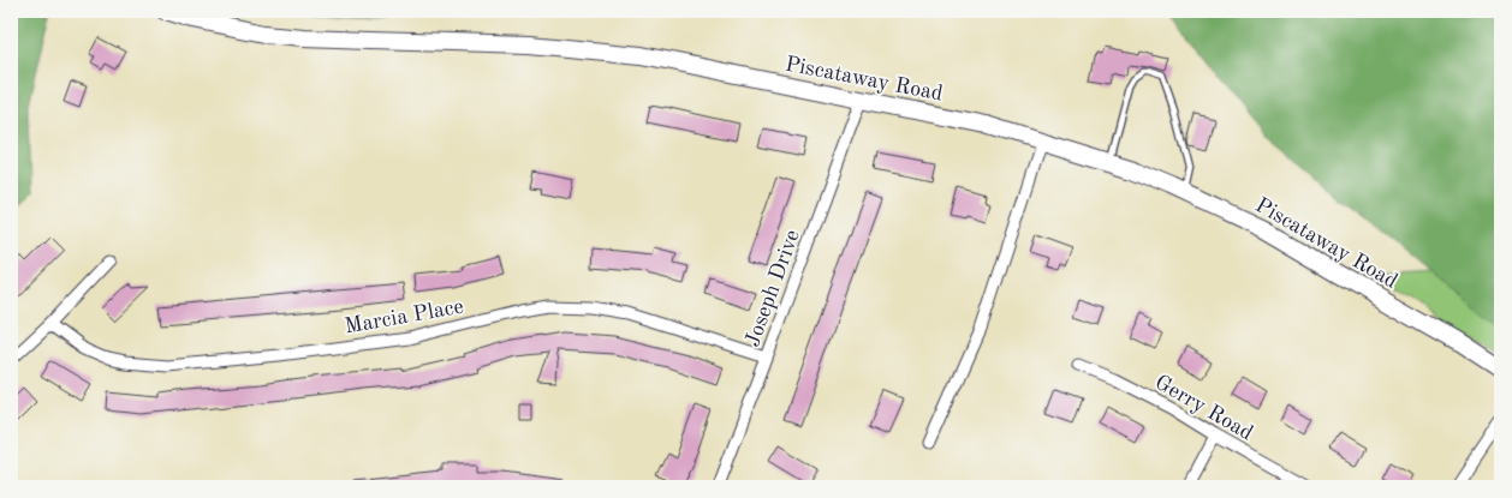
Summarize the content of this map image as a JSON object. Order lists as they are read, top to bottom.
{
  "streets": {
    "main road": ["Piscataway Road"],
    "street": ["Joseph Drive", "Marcia Place", "Gerry Road"]
  },
  "crossings": [
    ["Piscataway Road", "Joseph Drive"],
    ["Joseph Drive", "Marcia Place"]
  ]
}
